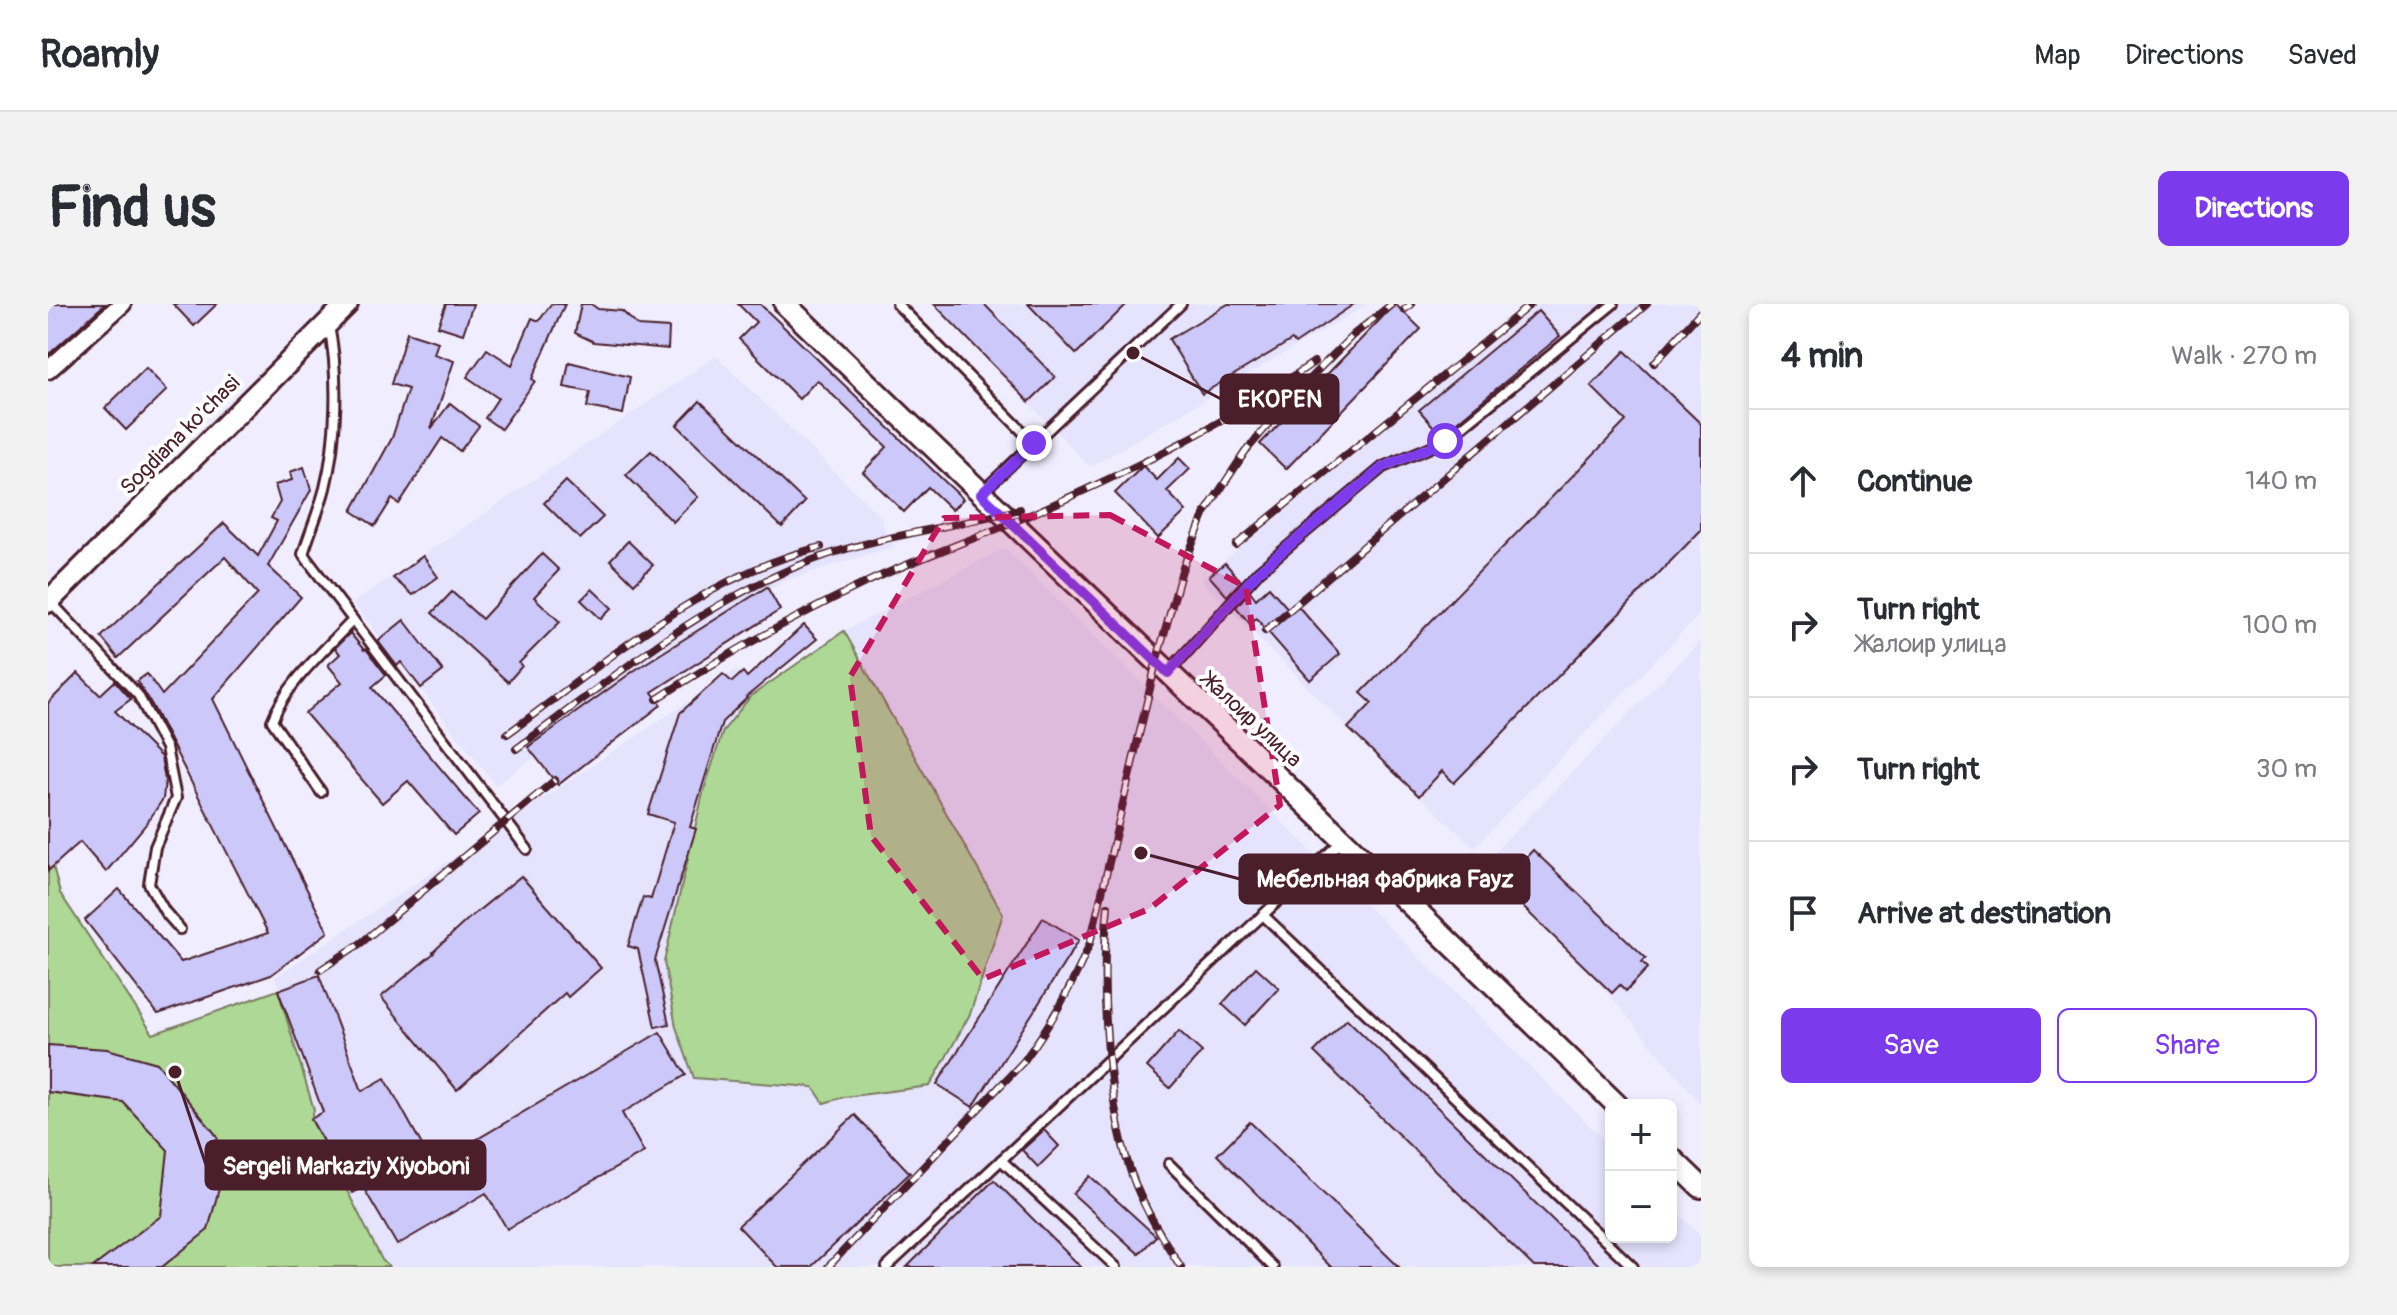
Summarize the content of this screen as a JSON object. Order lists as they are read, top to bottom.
{
  "streets": {
    "street": ["Sogdiana ko'chasi", "Жалоир улица"]
  },
  "places": ["EKOPEN", "Мебельная фабрика Fayz", "Sergeli Markaziy Xiyoboni"],
  "page": {
    "header": "Roamly",
    "nav": ["Map", "Directions", "Saved"],
    "buttons": [
      "Directions",
      ["Save", "Share"]
    ],
    "title": "Find us",
    "heading": ["4 min", "Walk · 270 m"],
    "list": [
      ["Continue", "140 m"],
      ["Turn right", "Жалоир улица", "100 m"],
      ["Turn right", "30 m"],
      "Arrive at destination"
    ],
    "map_buttons": ["+", "−"]
  }
}
